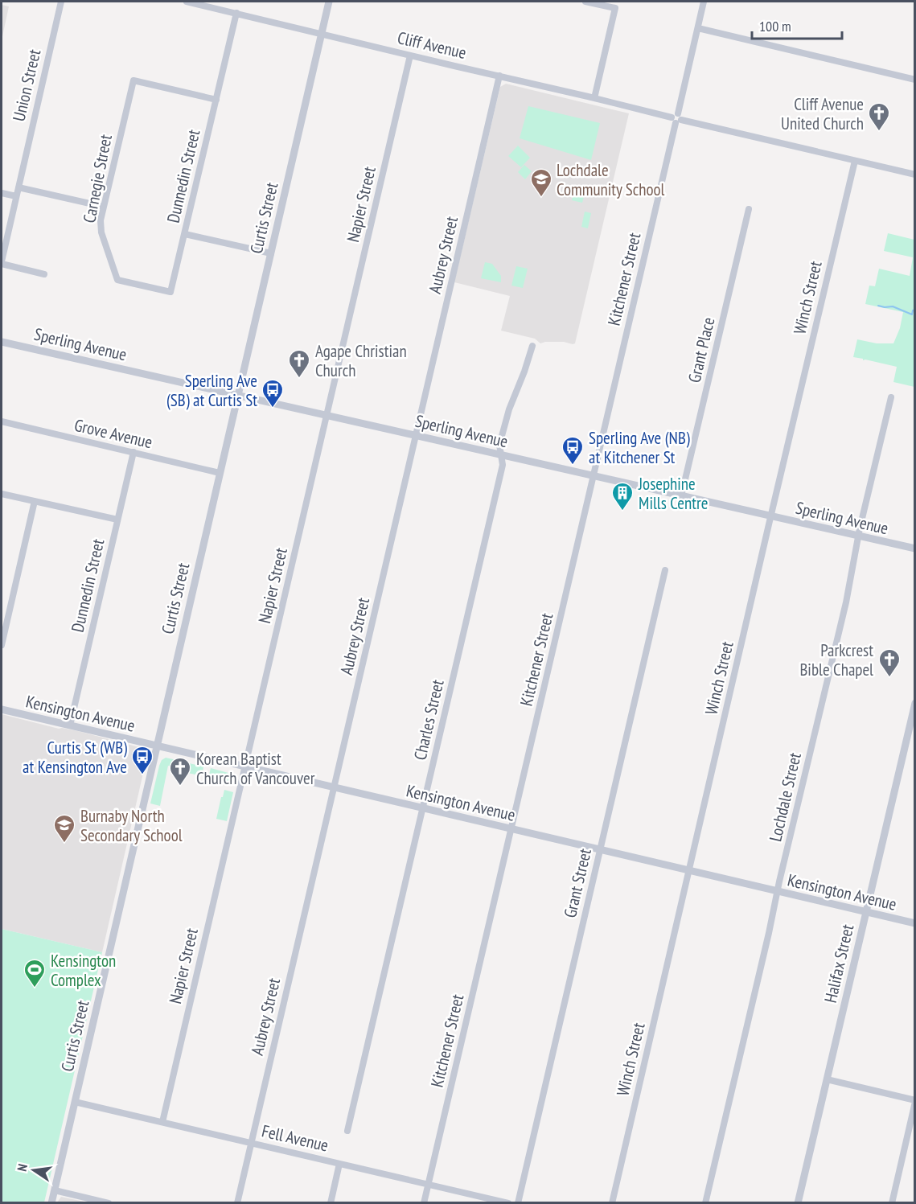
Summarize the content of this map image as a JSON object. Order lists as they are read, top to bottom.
{
  "streets": {
    "street": [
      "Cliff Avenue",
      "Union Street",
      "Dunnedin Street",
      "Carnegie Street",
      "Napier Street",
      "Curtis Street",
      "Aubrey Street",
      "Kitchener Street",
      "Winch Street",
      "Sperling Avenue",
      "Grant Place",
      "Grove Avenue",
      "Kensington Avenue",
      "Charles Street",
      "Lochdale Street",
      "Grant Street",
      "Halifax Street",
      "Fell Avenue"
    ]
  },
  "crossings": [
    ["Cliff Avenue", "Dunnedin Street"],
    ["Cliff Avenue", "Napier Street"],
    ["Cliff Avenue", "Curtis Street"],
    ["Cliff Avenue", "Aubrey Street"],
    ["Cliff Avenue", "Kitchener Street"],
    ["Cliff Avenue", "Winch Street"],
    ["Dunnedin Street", "Carnegie Street"],
    ["Dunnedin Street", "Grove Avenue"],
    ["Dunnedin Street", "Kensington Avenue"],
    ["Napier Street", "Sperling Avenue"],
    ["Napier Street", "Kensington Avenue"],
    ["Napier Street", "Fell Avenue"],
    ["Curtis Street", "Sperling Avenue"],
    ["Curtis Street", "Grove Avenue"],
    ["Curtis Street", "Kensington Avenue"],
    ["Curtis Street", "Fell Avenue"],
    ["Aubrey Street", "Sperling Avenue"],
    ["Aubrey Street", "Kensington Avenue"],
    ["Aubrey Street", "Fell Avenue"],
    ["Kitchener Street", "Sperling Avenue"],
    ["Kitchener Street", "Kensington Avenue"],
    ["Kitchener Street", "Fell Avenue"],
    ["Winch Street", "Sperling Avenue"],
    ["Winch Street", "Kensington Avenue"],
    ["Sperling Avenue", "Grant Place"],
    ["Sperling Avenue", "Charles Street"],
    ["Sperling Avenue", "Lochdale Street"],
    ["Kensington Avenue", "Charles Street"],
    ["Kensington Avenue", "Lochdale Street"],
    ["Kensington Avenue", "Grant Street"],
    ["Kensington Avenue", "Halifax Street"]
  ],
  "places": {
    "church": [
      "Cliff Avenue United Church",
      "Agape Christian Church",
      "Parkcrest Bible Chapel",
      "Korean Baptist Church of Vancouver"
    ],
    "school or university": ["Lochdale Community School", "Burnaby North Secondary School"],
    "bus stop": ["Sperling Ave (SB) at Curtis St", "Sperling Ave (NB) at Kitchener St", "Curtis St (WB) at Kensington Ave"],
    "building": ["Josephine Mills Centre"],
    "sports": ["Kensington Complex"]
  },
  "scale_bar": "100 m",
  "north": "left"
}
